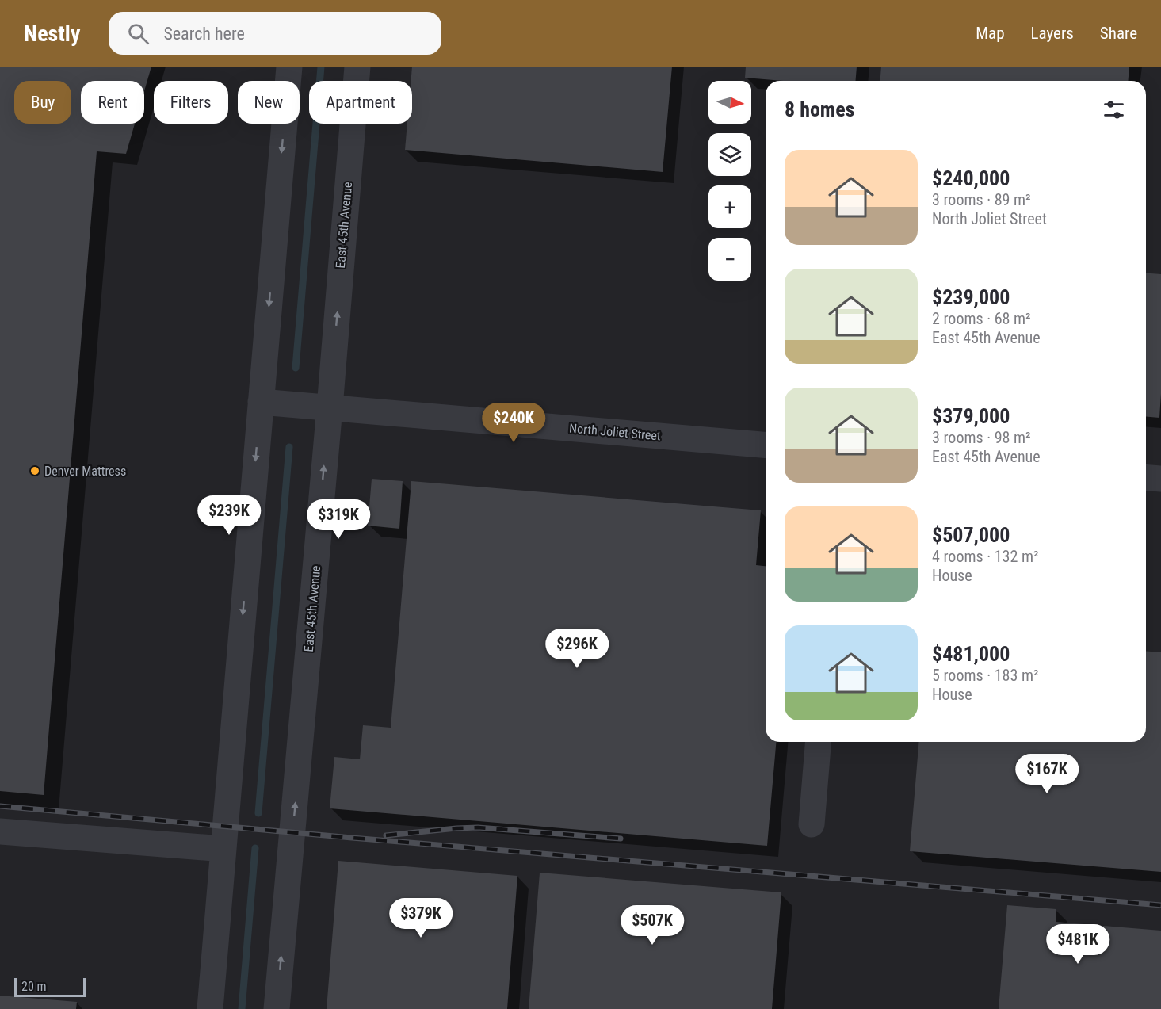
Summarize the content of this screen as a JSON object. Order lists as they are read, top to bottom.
{
  "streets": {
    "street": ["East 45th Avenue", "North Joliet Street"]
  },
  "crossings": [
    ["East 45th Avenue", "North Joliet Street"]
  ],
  "places": ["Denver Mattress"],
  "scale_bar": "20 m",
  "north": "right",
  "page": {
    "header": "Nestly",
    "search": "Search here",
    "nav": ["Map", "Layers", "Share"],
    "map_buttons": ["+", "−"],
    "chip": [
      "Buy",
      "Rent",
      "Filters",
      "New",
      "Apartment"
    ],
    "heading": "8 homes",
    "list": [
      {
        "name": "$240,000",
        "note": "3 rooms · 89 m² · North Joliet Street"
      },
      {
        "name": "$239,000",
        "note": "2 rooms · 68 m² · East 45th Avenue"
      },
      {
        "name": "$379,000",
        "note": "3 rooms · 98 m² · East 45th Avenue"
      },
      {
        "name": "$507,000",
        "note": "4 rooms · 132 m² · House"
      },
      {
        "name": "$481,000",
        "note": "5 rooms · 183 m² · House"
      }
    ],
    "price": [
      "$240K",
      "$239K",
      "$319K",
      "$296K",
      "$167K",
      "$379K",
      "$507K",
      "$481K"
    ],
    "scale": "20 m"
  }
}
